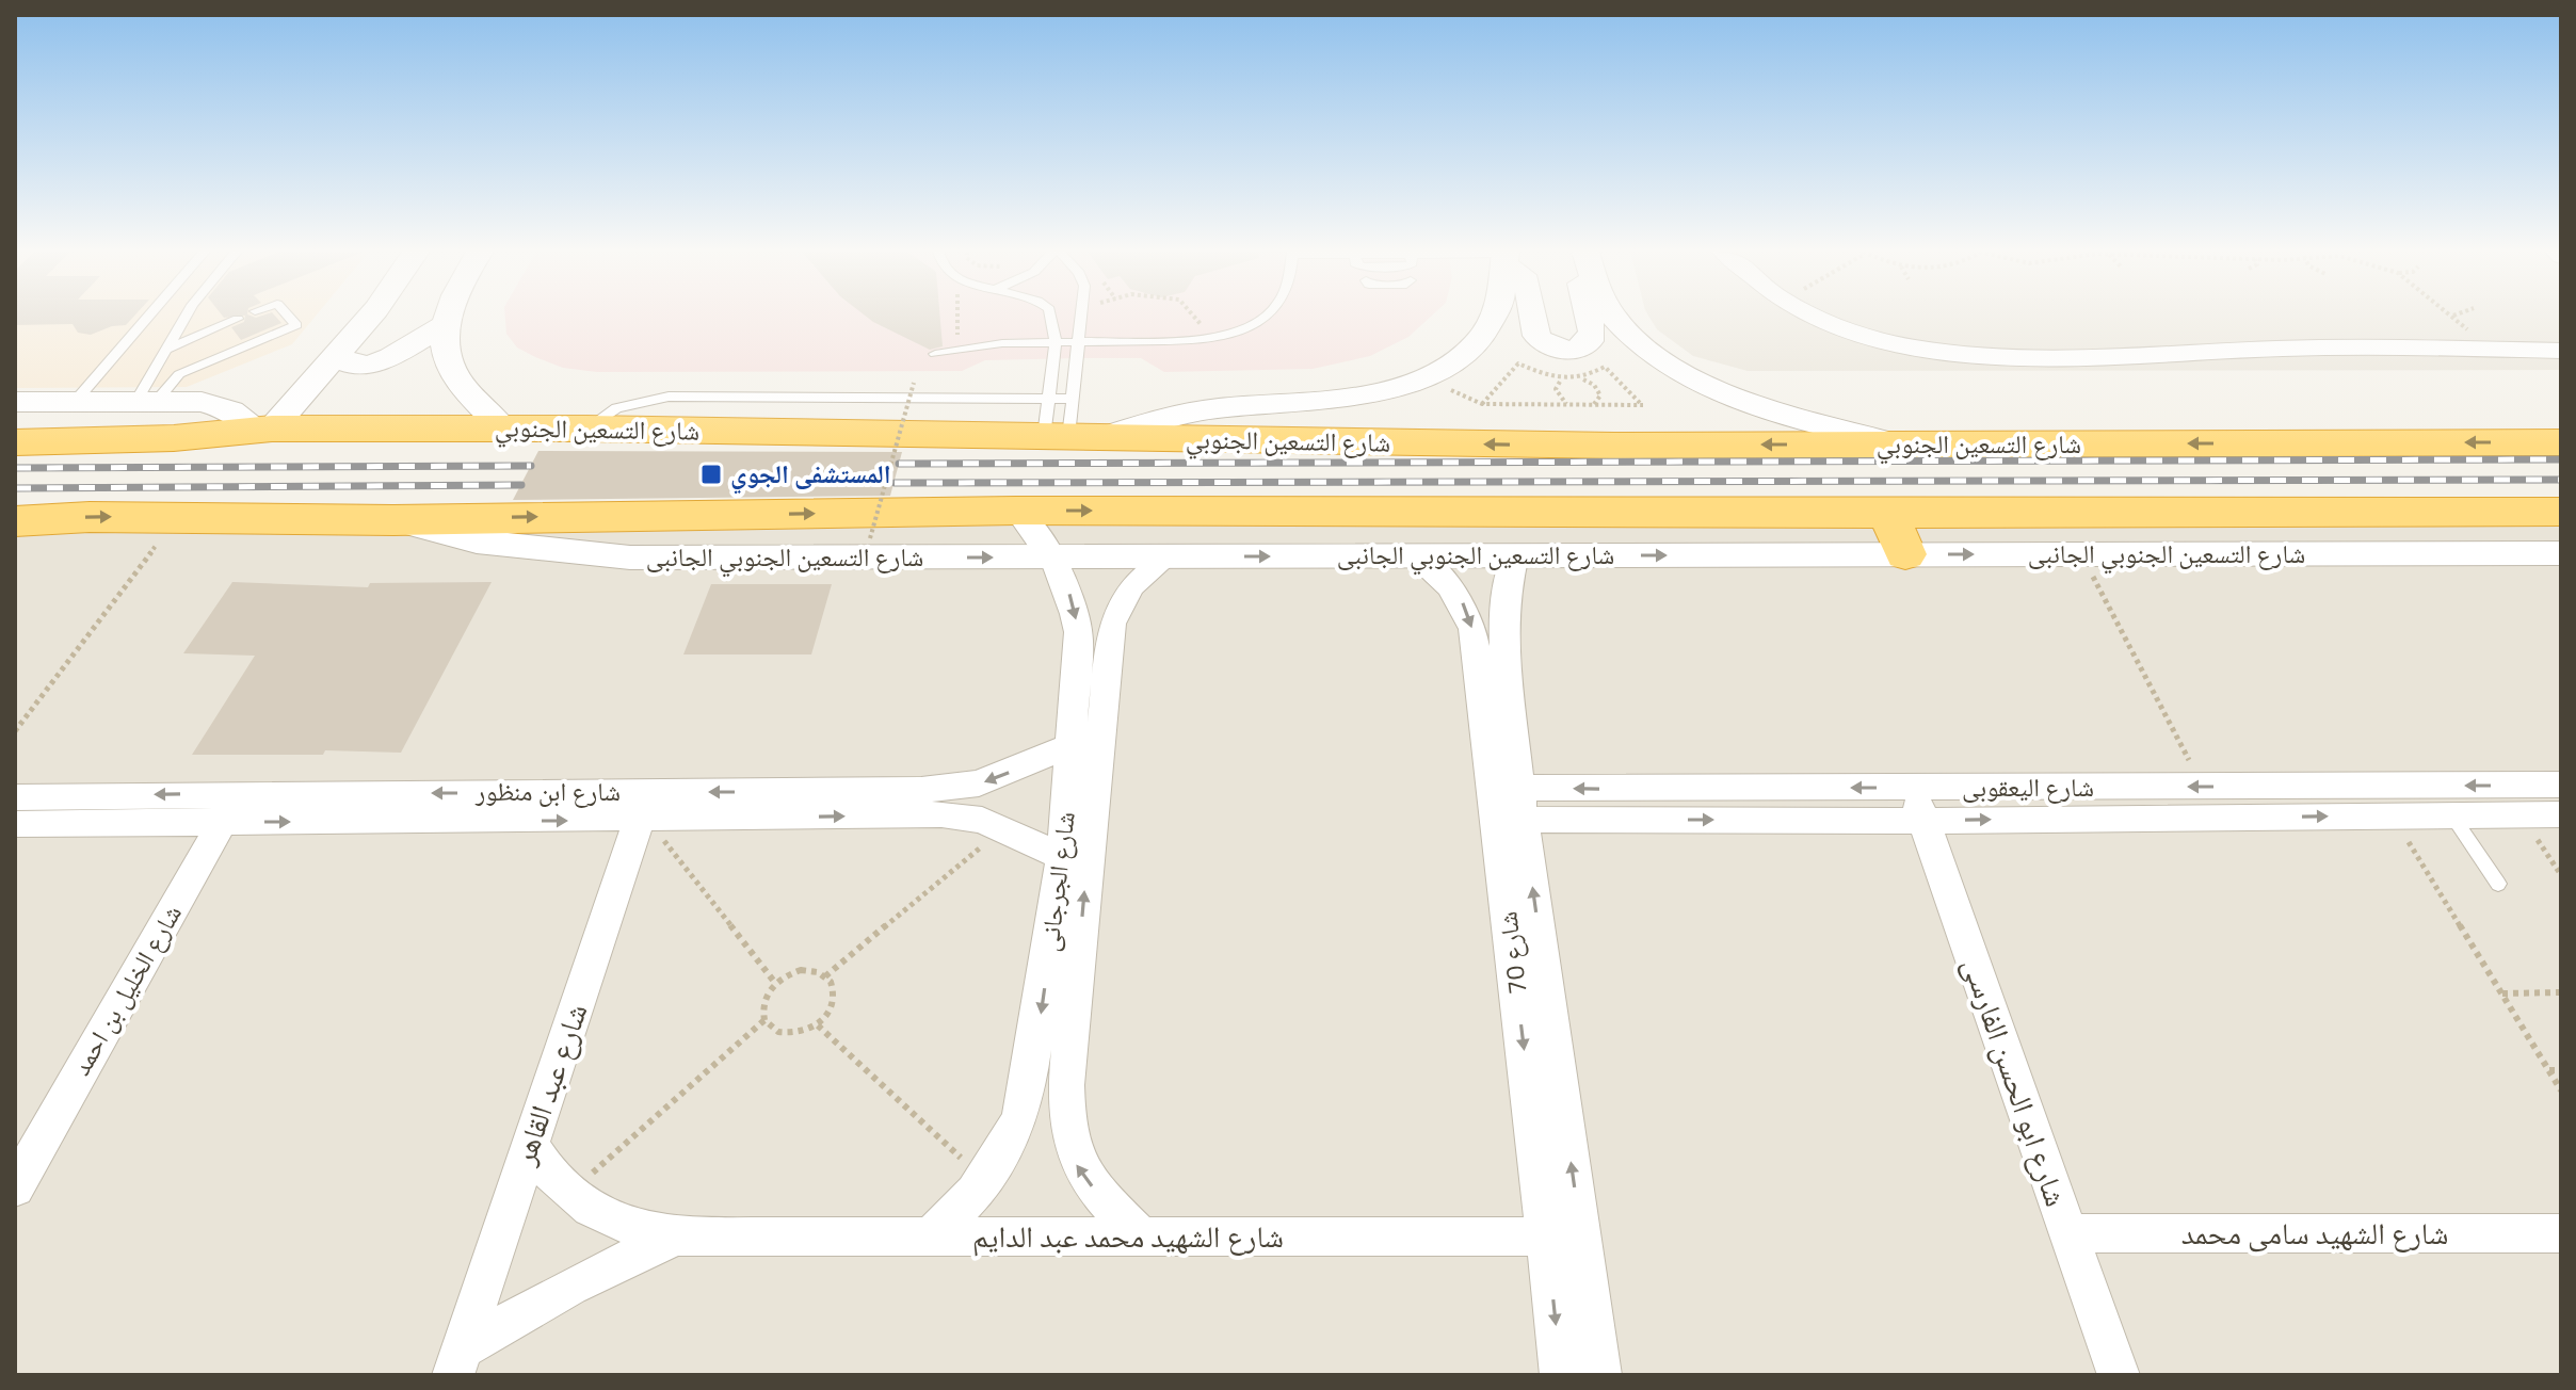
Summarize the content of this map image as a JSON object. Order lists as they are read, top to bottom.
{
  "streets": {
    "highway": ["شارع التسعين الجنوبي"],
    "street": [
      "شارع التسعين الجنوبي الجانبى",
      "شارع اليعقوبى",
      "شارع ابن منظور",
      "شارع الجرجانى",
      "شارع 70",
      "شارع الخليل بن احمد",
      "شارع ابو الحسن الفارسى",
      "شارع عبد القاهر",
      "شارع الشهيد سامى محمد",
      "شارع الشهيد محمد عبد الدايم"
    ]
  },
  "crossings": [
    ["شارع التسعين الجنوبي الجانبى", "شارع الجرجانى"],
    ["شارع التسعين الجنوبي الجانبى", "شارع 70"],
    ["شارع اليعقوبى", "شارع 70"],
    ["شارع اليعقوبى", "شارع ابو الحسن الفارسى"],
    ["شارع ابن منظور", "شارع الجرجانى"],
    ["شارع ابن منظور", "شارع الخليل بن احمد"],
    ["شارع ابن منظور", "شارع عبد القاهر"],
    ["شارع الجرجانى", "شارع الشهيد محمد عبد الدايم"],
    ["شارع 70", "شارع الشهيد محمد عبد الدايم"],
    ["شارع ابو الحسن الفارسى", "شارع الشهيد سامى محمد"],
    ["شارع عبد القاهر", "شارع الشهيد محمد عبد الدايم"]
  ],
  "places": {
    "transit": ["المستشفى الجوي"]
  }
}
